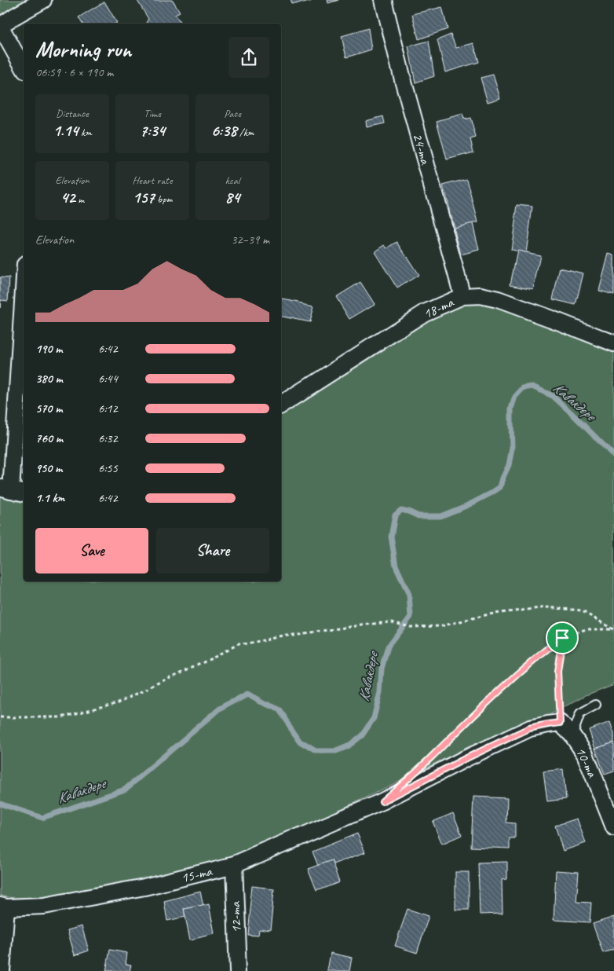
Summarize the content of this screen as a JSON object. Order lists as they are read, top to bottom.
{
  "streets": {
    "street": [
      "24-та",
      "18-та",
      "10-та",
      "15-та",
      "12-та"
    ]
  },
  "crossings": [
    ["24-та", "18-та"],
    ["10-та", "15-та"],
    ["15-та", "12-та"]
  ],
  "water": ["Кавакдере"],
  "page": {
    "heading": ["Morning run", "06:59 · 6 × 190 m"],
    "stats": [
      ["Distance", "1.14 km"],
      ["Time", "7:34"],
      ["Pace", "6:38 /km"],
      ["Elevation", "42 m"],
      ["Heart rate", "157 bpm"],
      ["kcal", "84"]
    ],
    "chart": ["Elevation", "32–39 m"],
    "list": [
      {
        "name": "190 m",
        "note": "6:42"
      },
      {
        "name": "380 m",
        "note": "6:44"
      },
      {
        "name": "570 m",
        "note": "6:12"
      },
      {
        "name": "760 m",
        "note": "6:32"
      },
      {
        "name": "950 m",
        "note": "6:55"
      },
      {
        "name": "1.1 km",
        "note": "6:42"
      }
    ],
    "buttons": ["Save", "Share"]
  }
}
